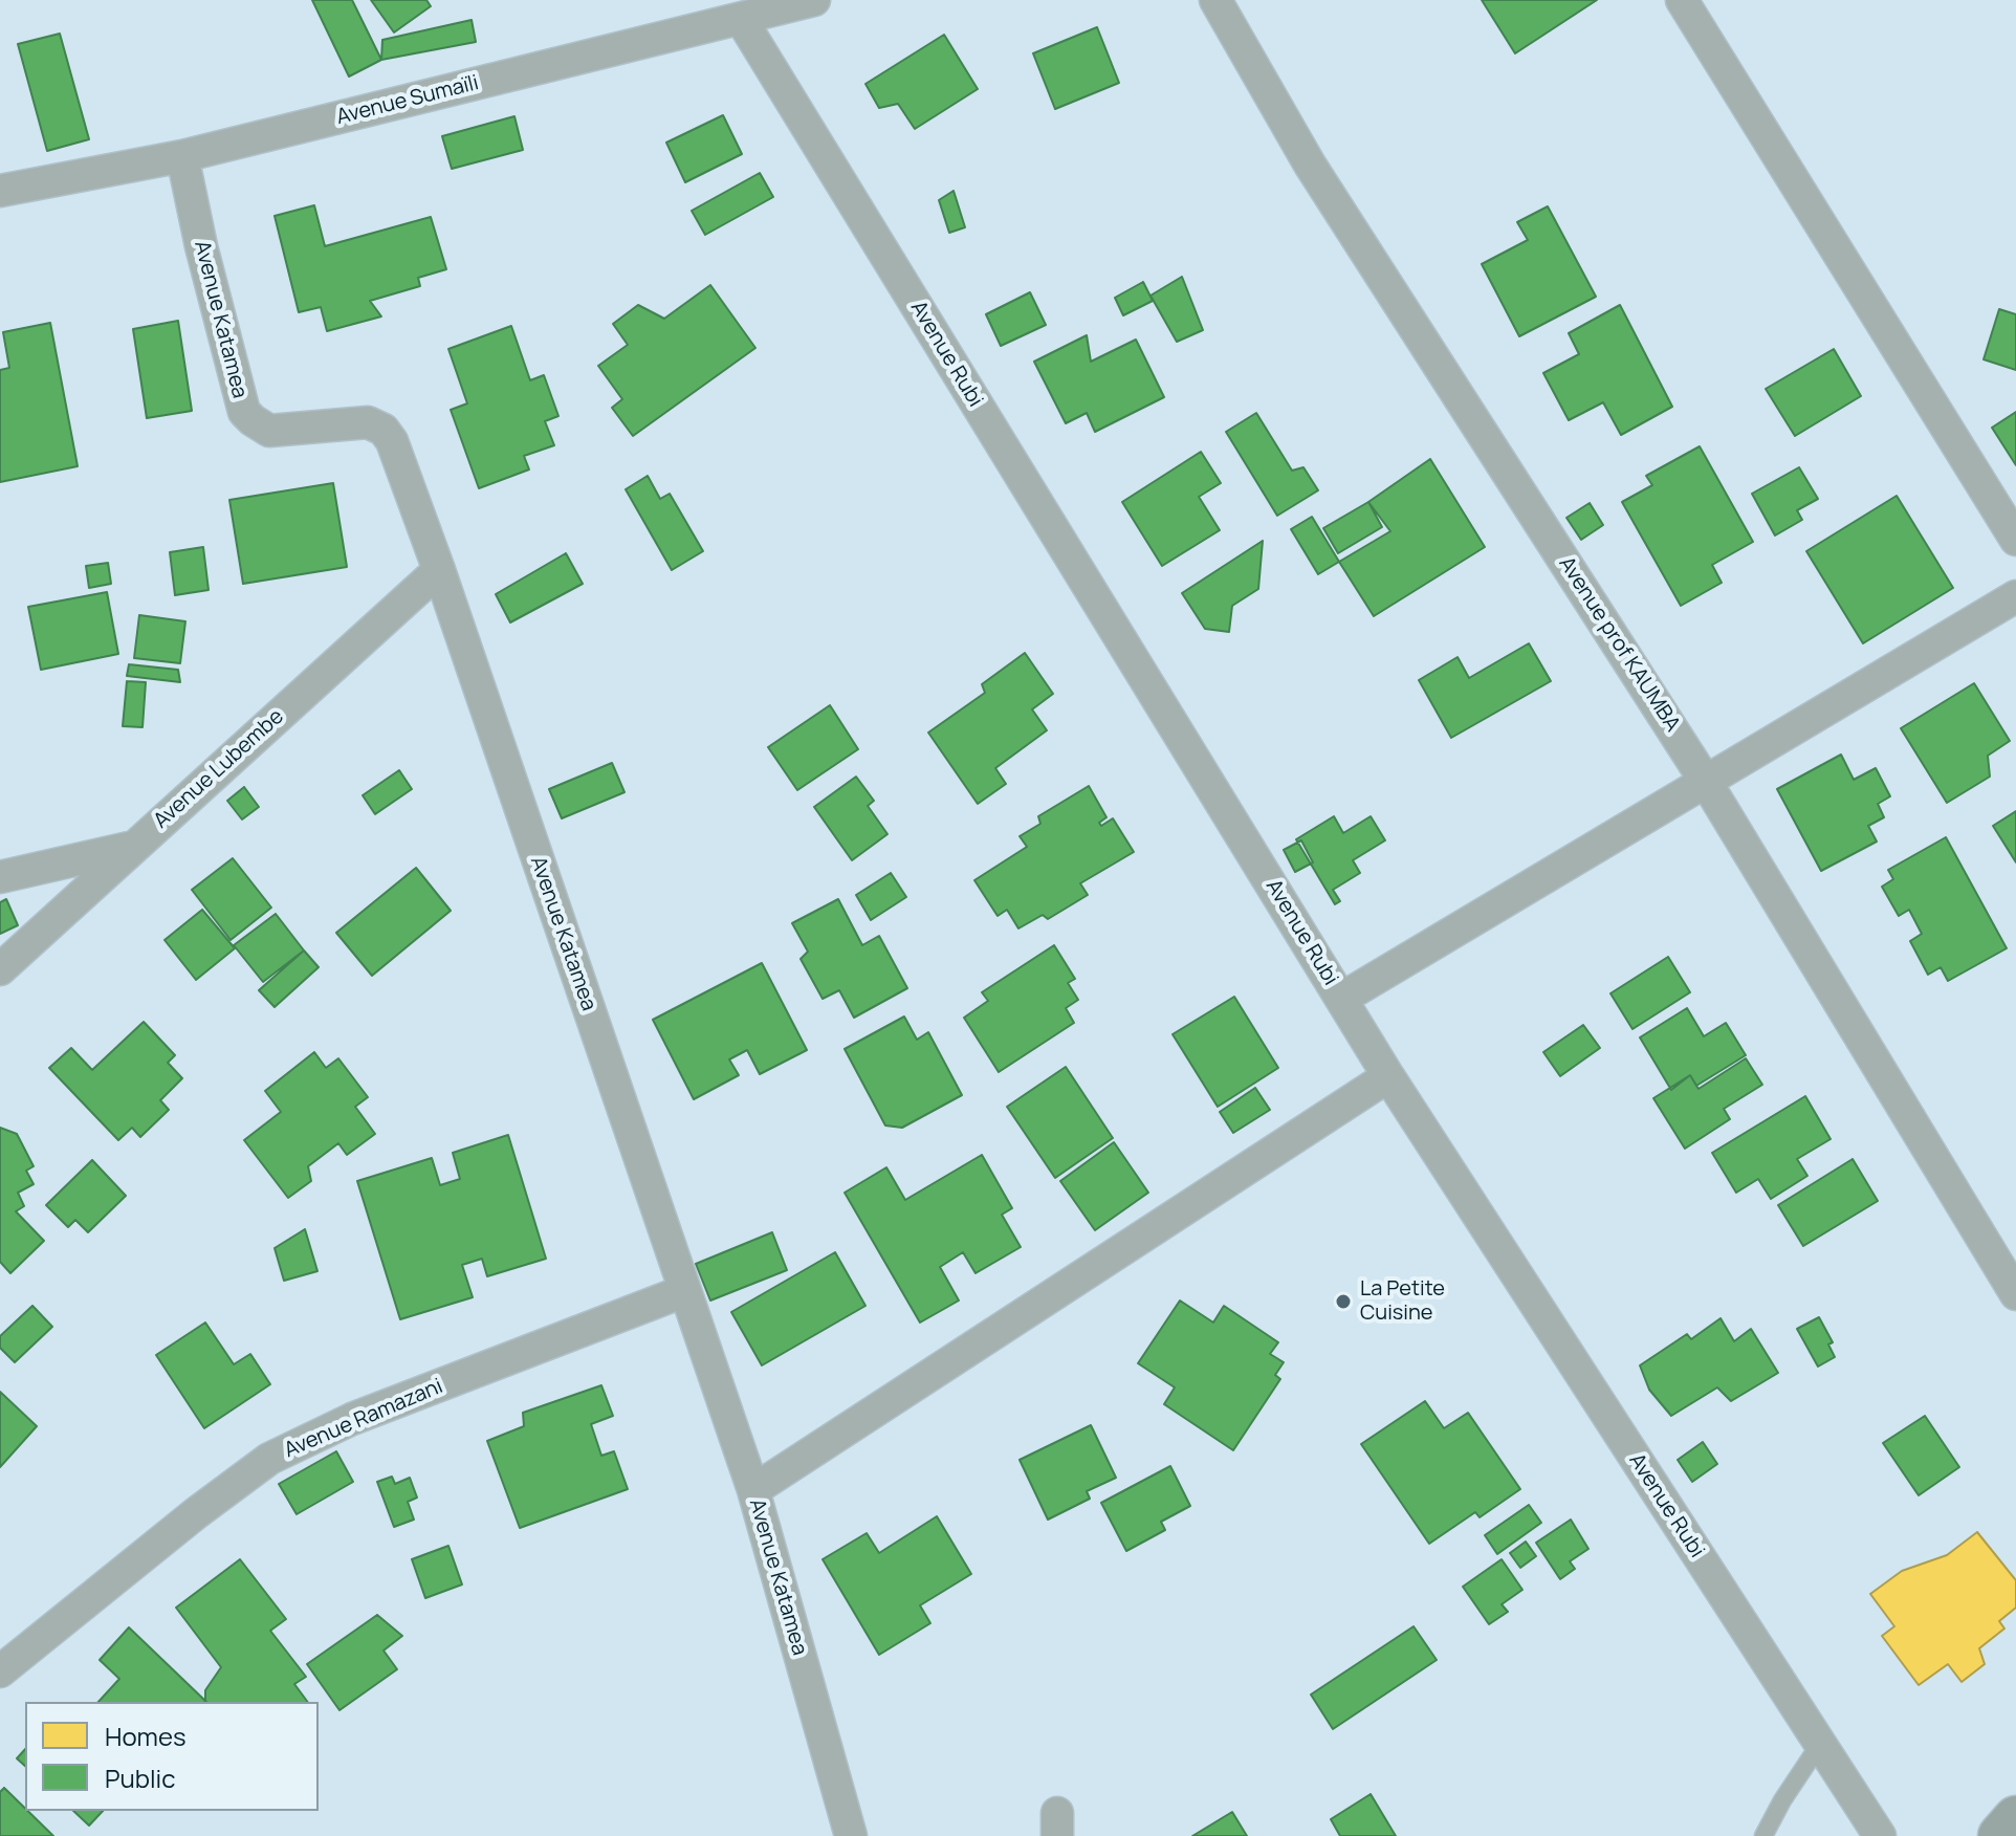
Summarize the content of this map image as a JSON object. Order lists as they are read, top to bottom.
{
  "streets": {
    "street": [
      "Avenue Sumaïli",
      "Avenue Katamea",
      "Avenue Rubi",
      "Avenue prof KAUMBA",
      "Avenue Lubembe",
      "Avenue Ramazani"
    ]
  },
  "crossings": [
    ["Avenue Sumaïli", "Avenue Katamea"],
    ["Avenue Sumaïli", "Avenue Rubi"],
    ["Avenue Katamea", "Avenue Lubembe"],
    ["Avenue Katamea", "Avenue Ramazani"]
  ],
  "places": ["La Petite Cuisine"],
  "legend": ["Homes", "Public"]
}
